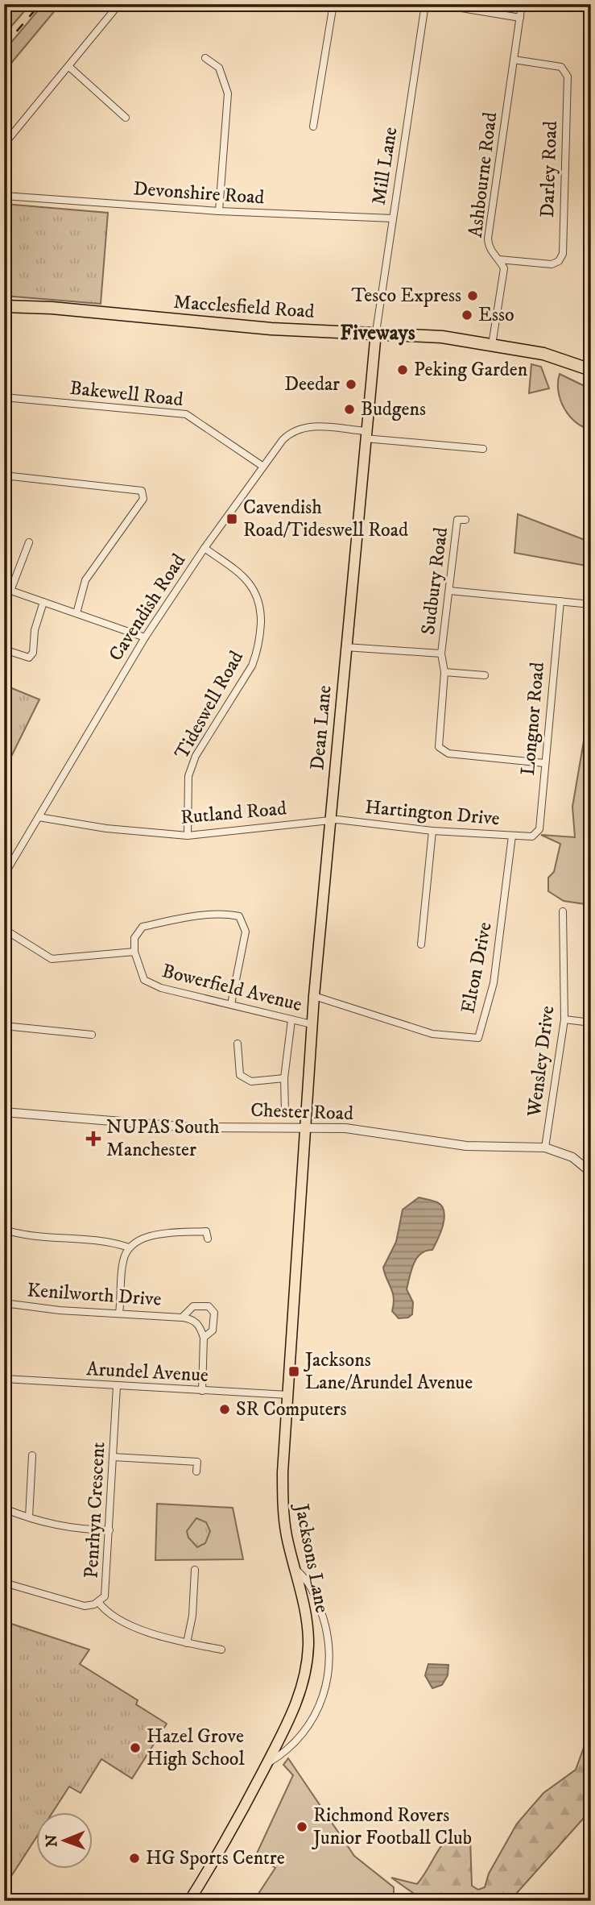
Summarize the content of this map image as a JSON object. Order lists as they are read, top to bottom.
{
  "streets": {
    "highway": ["Macclesfield Road"],
    "main road": ["Dean Lane", "Jacksons Lane"],
    "street": [
      "Mill Lane",
      "Darley Road",
      "Ashbourne Road",
      "Devonshire Road",
      "Bakewell Road",
      "Sudbury Road",
      "Cavendish Road",
      "Tideswell Road",
      "Longnor Road",
      "Rutland Road",
      "Hartington Drive",
      "Elton Drive",
      "Bowerfield Avenue",
      "Wensley Drive",
      "Chester Road",
      "Kenilworth Drive",
      "Arundel Avenue",
      "Penrhyn Crescent"
    ]
  },
  "crossings": [
    ["Mill Lane", "Devonshire Road"],
    ["Mill Lane", "Macclesfield Road"],
    ["Mill Lane", "Dean Lane"],
    ["Darley Road", "Ashbourne Road"],
    ["Ashbourne Road", "Macclesfield Road"],
    ["Macclesfield Road", "Dean Lane"],
    ["Bakewell Road", "Cavendish Road"],
    ["Sudbury Road", "Longnor Road"],
    ["Cavendish Road", "Tideswell Road"],
    ["Cavendish Road", "Dean Lane"],
    ["Cavendish Road", "Rutland Road"],
    ["Tideswell Road", "Rutland Road"],
    ["Longnor Road", "Hartington Drive"],
    ["Dean Lane", "Rutland Road"],
    ["Dean Lane", "Hartington Drive"],
    ["Dean Lane", "Elton Drive"],
    ["Dean Lane", "Bowerfield Avenue"],
    ["Dean Lane", "Chester Road"],
    ["Dean Lane", "Jacksons Lane"],
    ["Rutland Road", "Hartington Drive"],
    ["Hartington Drive", "Elton Drive"],
    ["Wensley Drive", "Chester Road"],
    ["Chester Road", "Jacksons Lane"],
    ["Kenilworth Drive", "Arundel Avenue"],
    ["Arundel Avenue", "Penrhyn Crescent"],
    ["Arundel Avenue", "Jacksons Lane"]
  ],
  "districts": ["Fiveways"],
  "places": {
    "other": [
      "Tesco Express",
      "Esso",
      "Peking Garden",
      "Deedar",
      "Budgens",
      "SR Computers",
      "Hazel Grove High School",
      "Richmond Rovers Junior Football Club",
      "HG Sports Centre"
    ],
    "transit": ["Cavendish Road/Tideswell Road", "Jacksons Lane/Arundel Avenue"],
    "health": ["NUPAS South Manchester"]
  },
  "north": "left"
}
